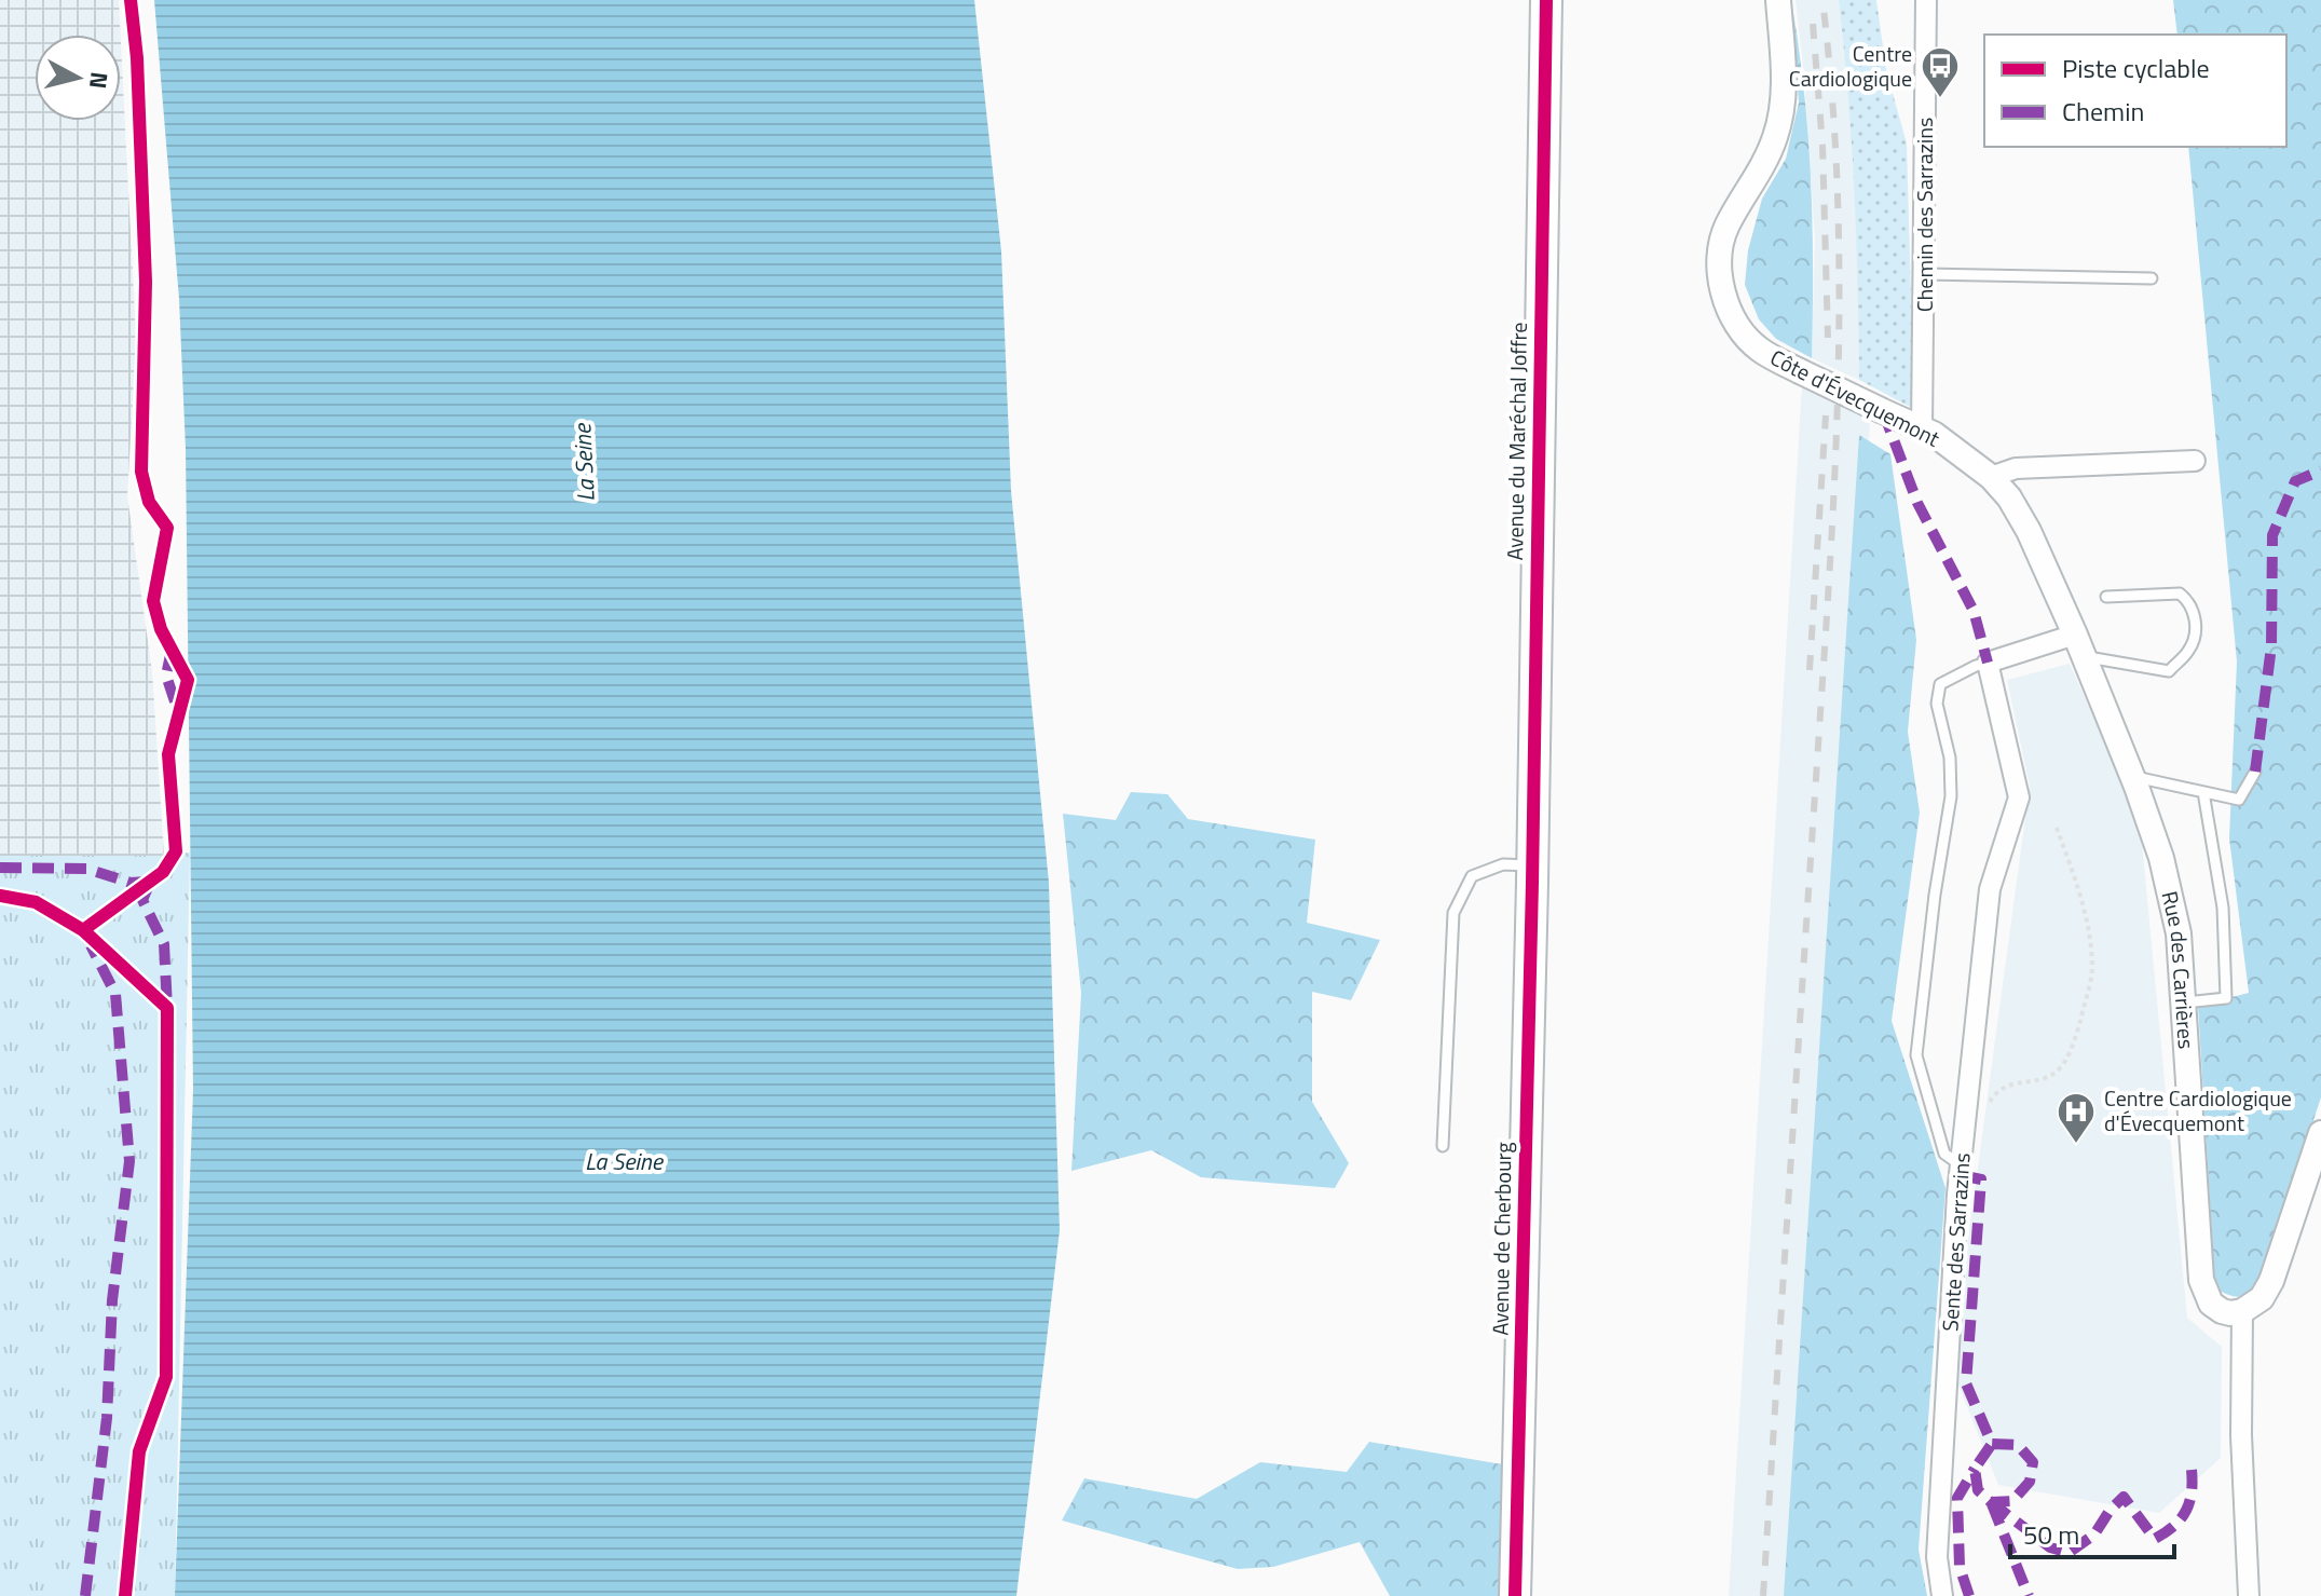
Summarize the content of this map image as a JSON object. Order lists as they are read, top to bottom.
{
  "streets": {
    "main road": ["Avenue du Maréchal Joffre", "Avenue de Cherbourg"],
    "street": [
      "Chemin des Sarrazins",
      "Côte d'Évecquemont",
      "Rue des Carrières",
      "Sente des Sarrazins"
    ]
  },
  "crossings": [
    ["Chemin des Sarrazins", "Côte d'Évecquemont"],
    ["Côte d'Évecquemont", "Rue des Carrières"],
    ["Avenue du Maréchal Joffre", "Avenue de Cherbourg"]
  ],
  "water": ["La Seine"],
  "places": {
    "bus stop": ["Centre Cardiologique"],
    "hospital": ["Centre Cardiologique d'Évecquemont"]
  },
  "legend": ["Piste cyclable", "Chemin"],
  "scale_bar": "50 m",
  "north": "right"
}
